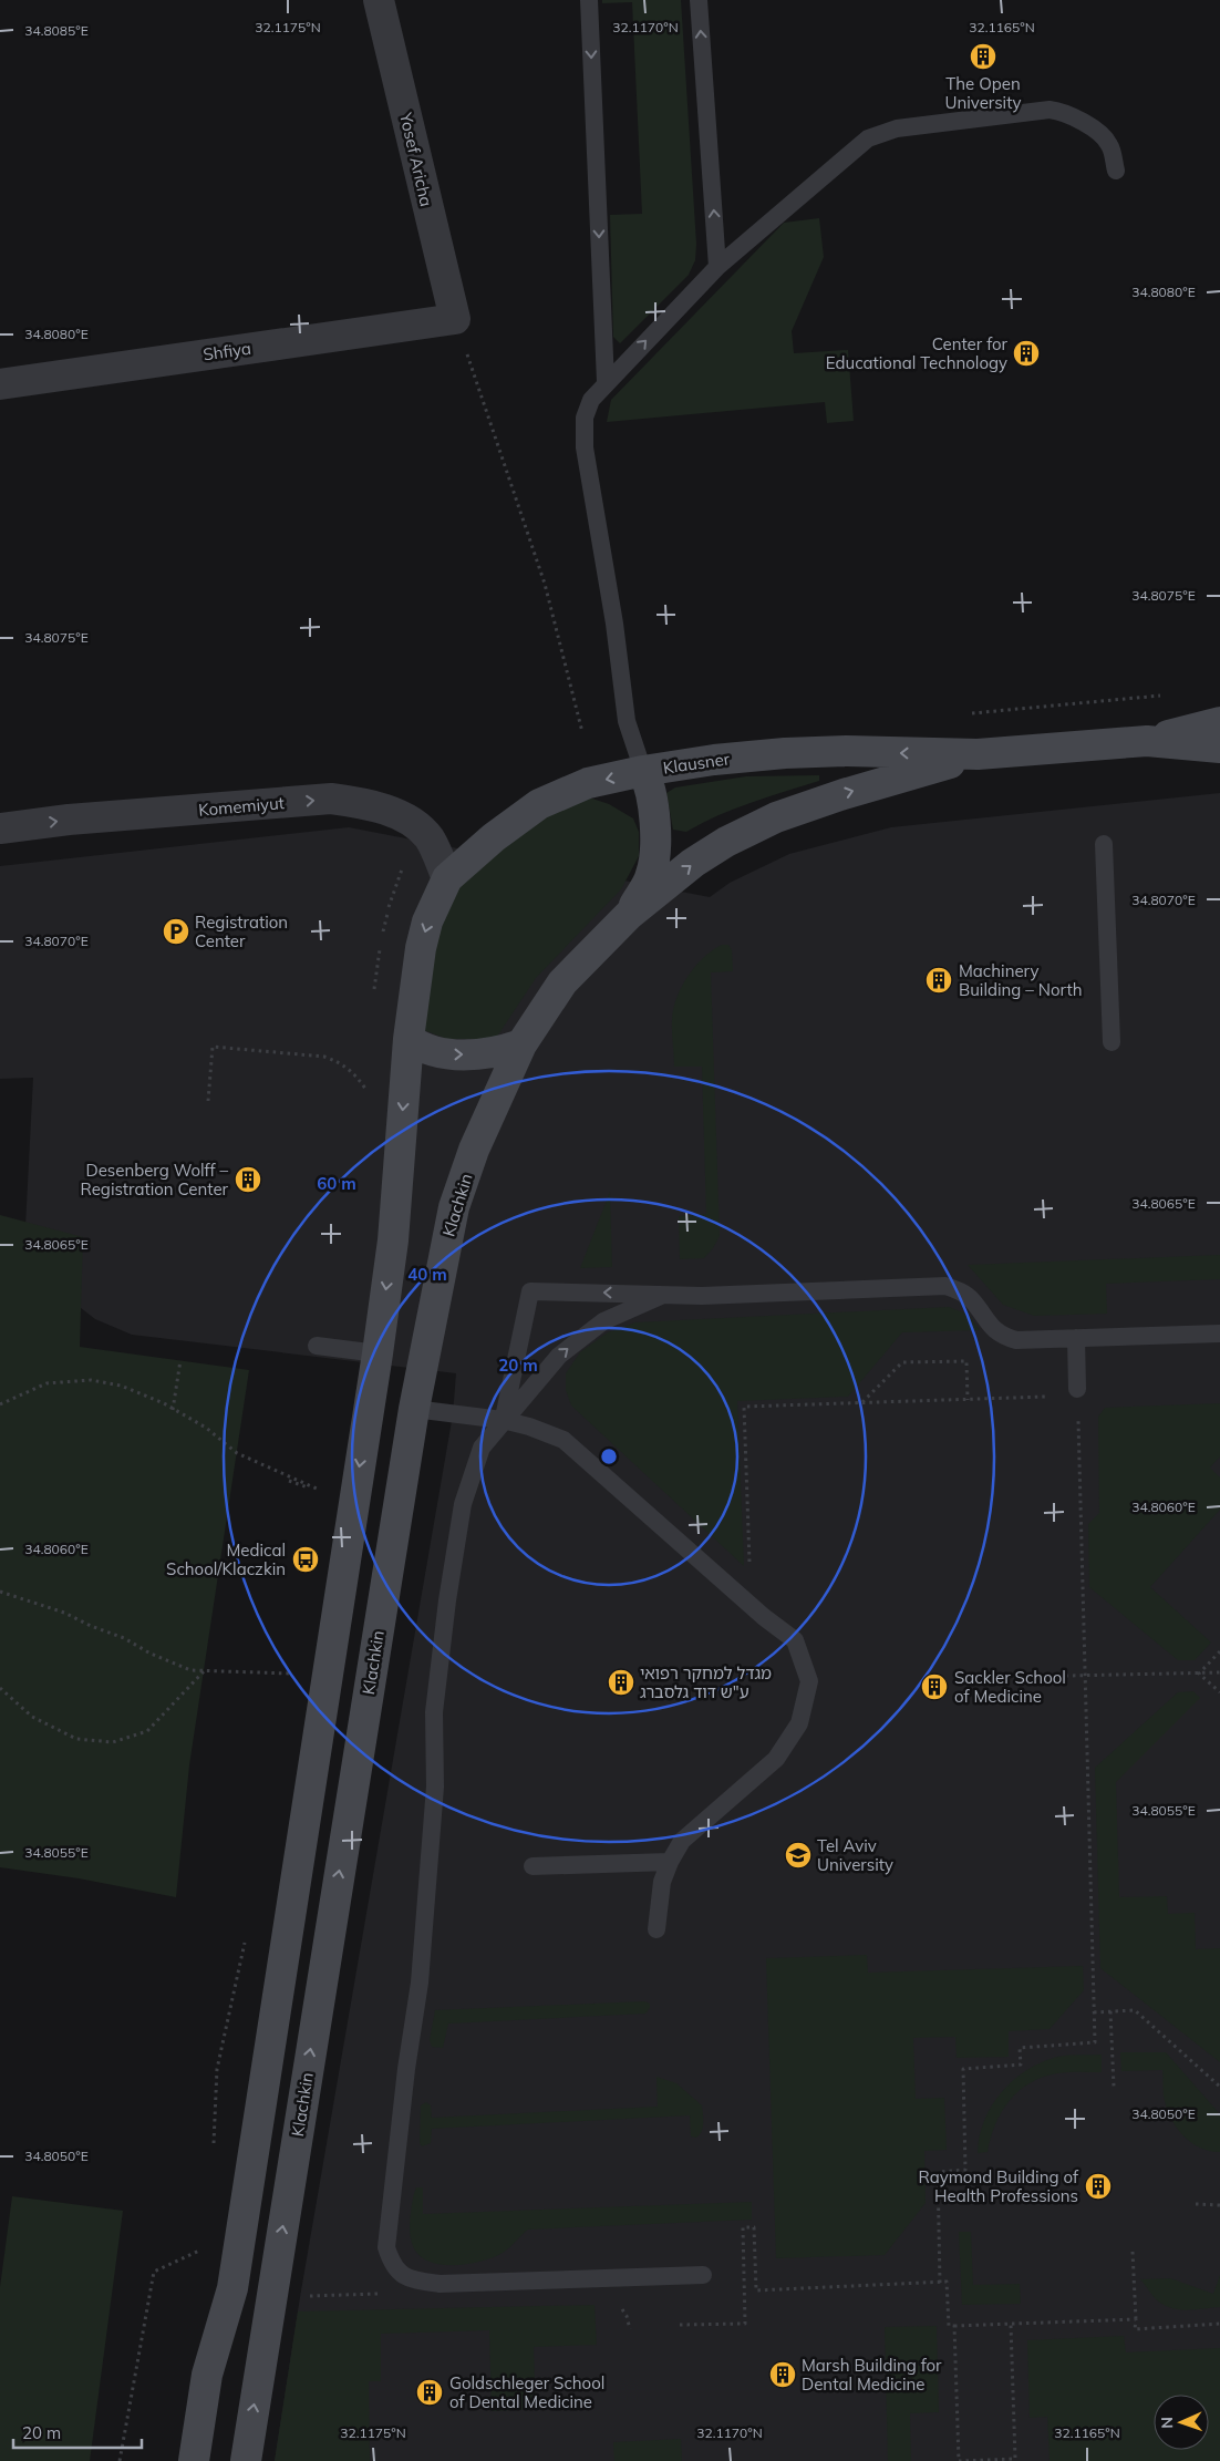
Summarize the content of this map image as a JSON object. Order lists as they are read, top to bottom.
{
  "streets": {
    "street": [
      "Yosef Aricha",
      "Shfiya",
      "Klausner",
      "Komemiyut",
      "Klachkin"
    ]
  },
  "crossings": [
    ["Yosef Aricha", "Shfiya"],
    ["Klausner", "Komemiyut"],
    ["Klausner", "Klachkin"]
  ],
  "one_way": ["Komemiyut"],
  "places": {
    "building": [
      "The Open University",
      "Center for Educational Technology",
      "Machinery Building – North",
      "Desenberg Wolff – Registration Center",
      "מגדל למחקר רפואי ע\"ש דוד גלסברג",
      "Sackler School of Medicine",
      "Raymond Building of Health Professions",
      "Marsh Building for Dental Medicine",
      "Goldschleger School of Dental Medicine"
    ],
    "parking": ["Registration Center"],
    "bus stop": ["Medical School/Klaczkin"],
    "school or university": ["Tel Aviv University"]
  },
  "scale_bar": "20 m",
  "north": "left",
  "coordinates": [
    "32.1175°N",
    "32.1170°N",
    "32.1165°N",
    "34.8085°E",
    "34.8080°E",
    "34.8075°E",
    "34.8070°E",
    "34.8065°E",
    "34.8060°E",
    "34.8055°E",
    "34.8050°E"
  ],
  "rings": ["60 m", "40 m", "20 m"]
}
